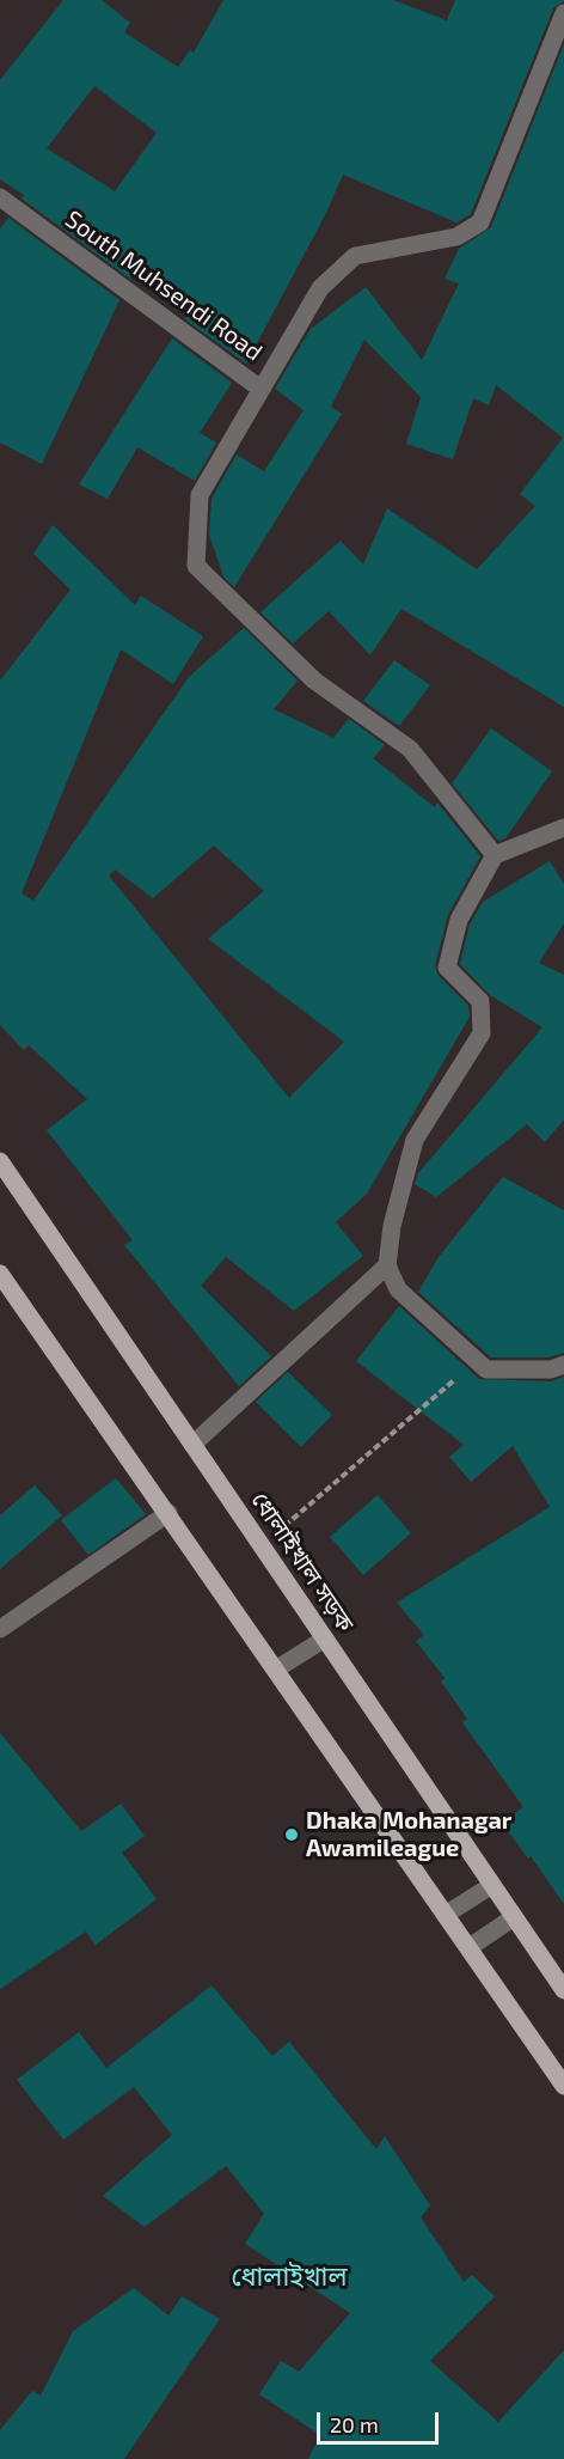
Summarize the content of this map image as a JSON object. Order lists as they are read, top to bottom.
{
  "streets": {
    "main road": ["ধোলাইখাল সড়ক"],
    "street": ["South Muhsendi Road"]
  },
  "districts": ["ধোলাইখাল"],
  "places": ["Dhaka Mohanagar Awamileague"],
  "scale_bar": "20 m"
}
